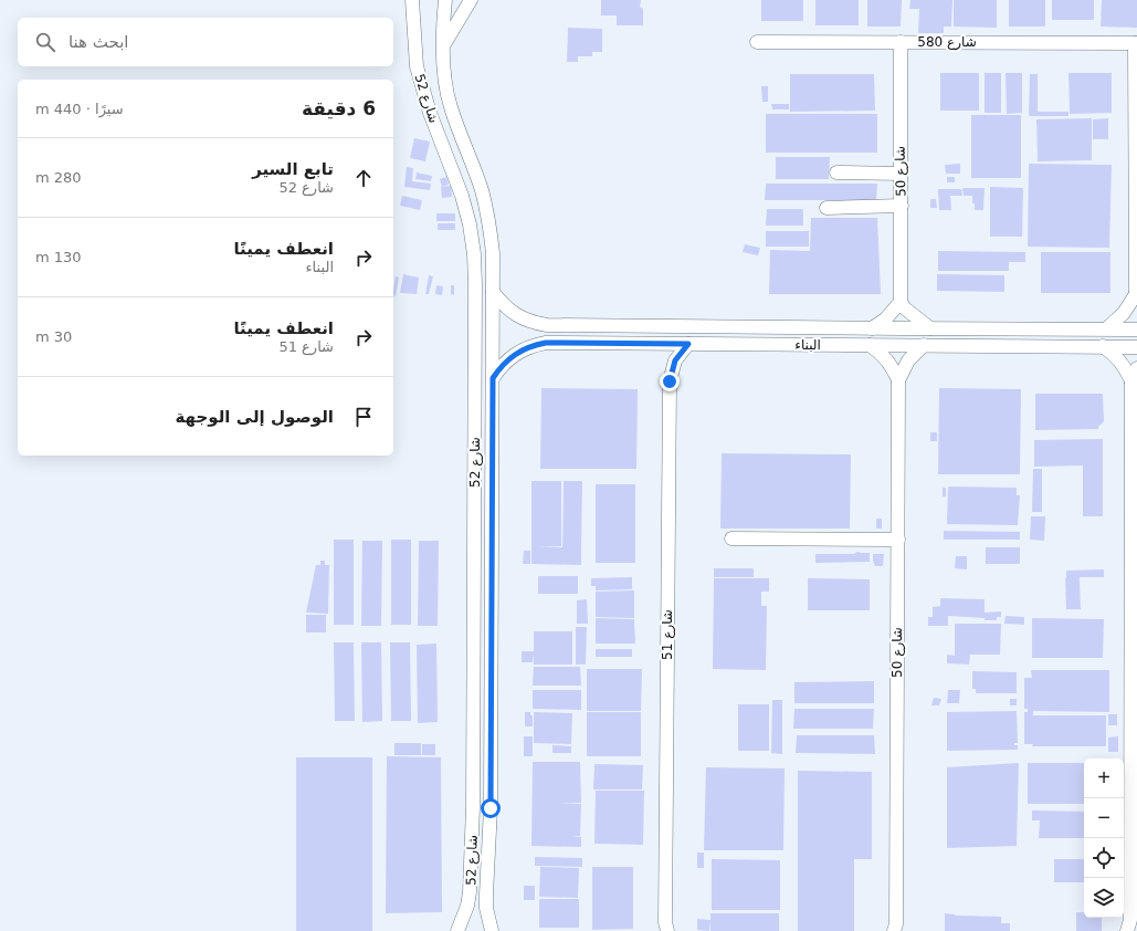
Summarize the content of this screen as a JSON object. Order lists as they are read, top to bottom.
{
  "streets": {
    "street": [
      "شارع 580",
      "شارع 52",
      "شارع 50",
      "البناء",
      "شارع 51"
    ]
  },
  "crossings": [
    ["شارع 580", "شارع 50"],
    ["شارع 52", "البناء"],
    ["شارع 50", "البناء"],
    ["البناء", "شارع 51"]
  ],
  "page": {
    "search": "ابحث هنا",
    "heading": ["6 دقيقة", "سيرًا · 440 m"],
    "list": [
      ["تابع السير", "شارع 52", "280 m"],
      ["انعطف يمينًا", "البناء", "130 m"],
      ["انعطف يمينًا", "شارع 51", "30 m"],
      "الوصول إلى الوجهة"
    ],
    "map_buttons": ["+", "−"]
  }
}
